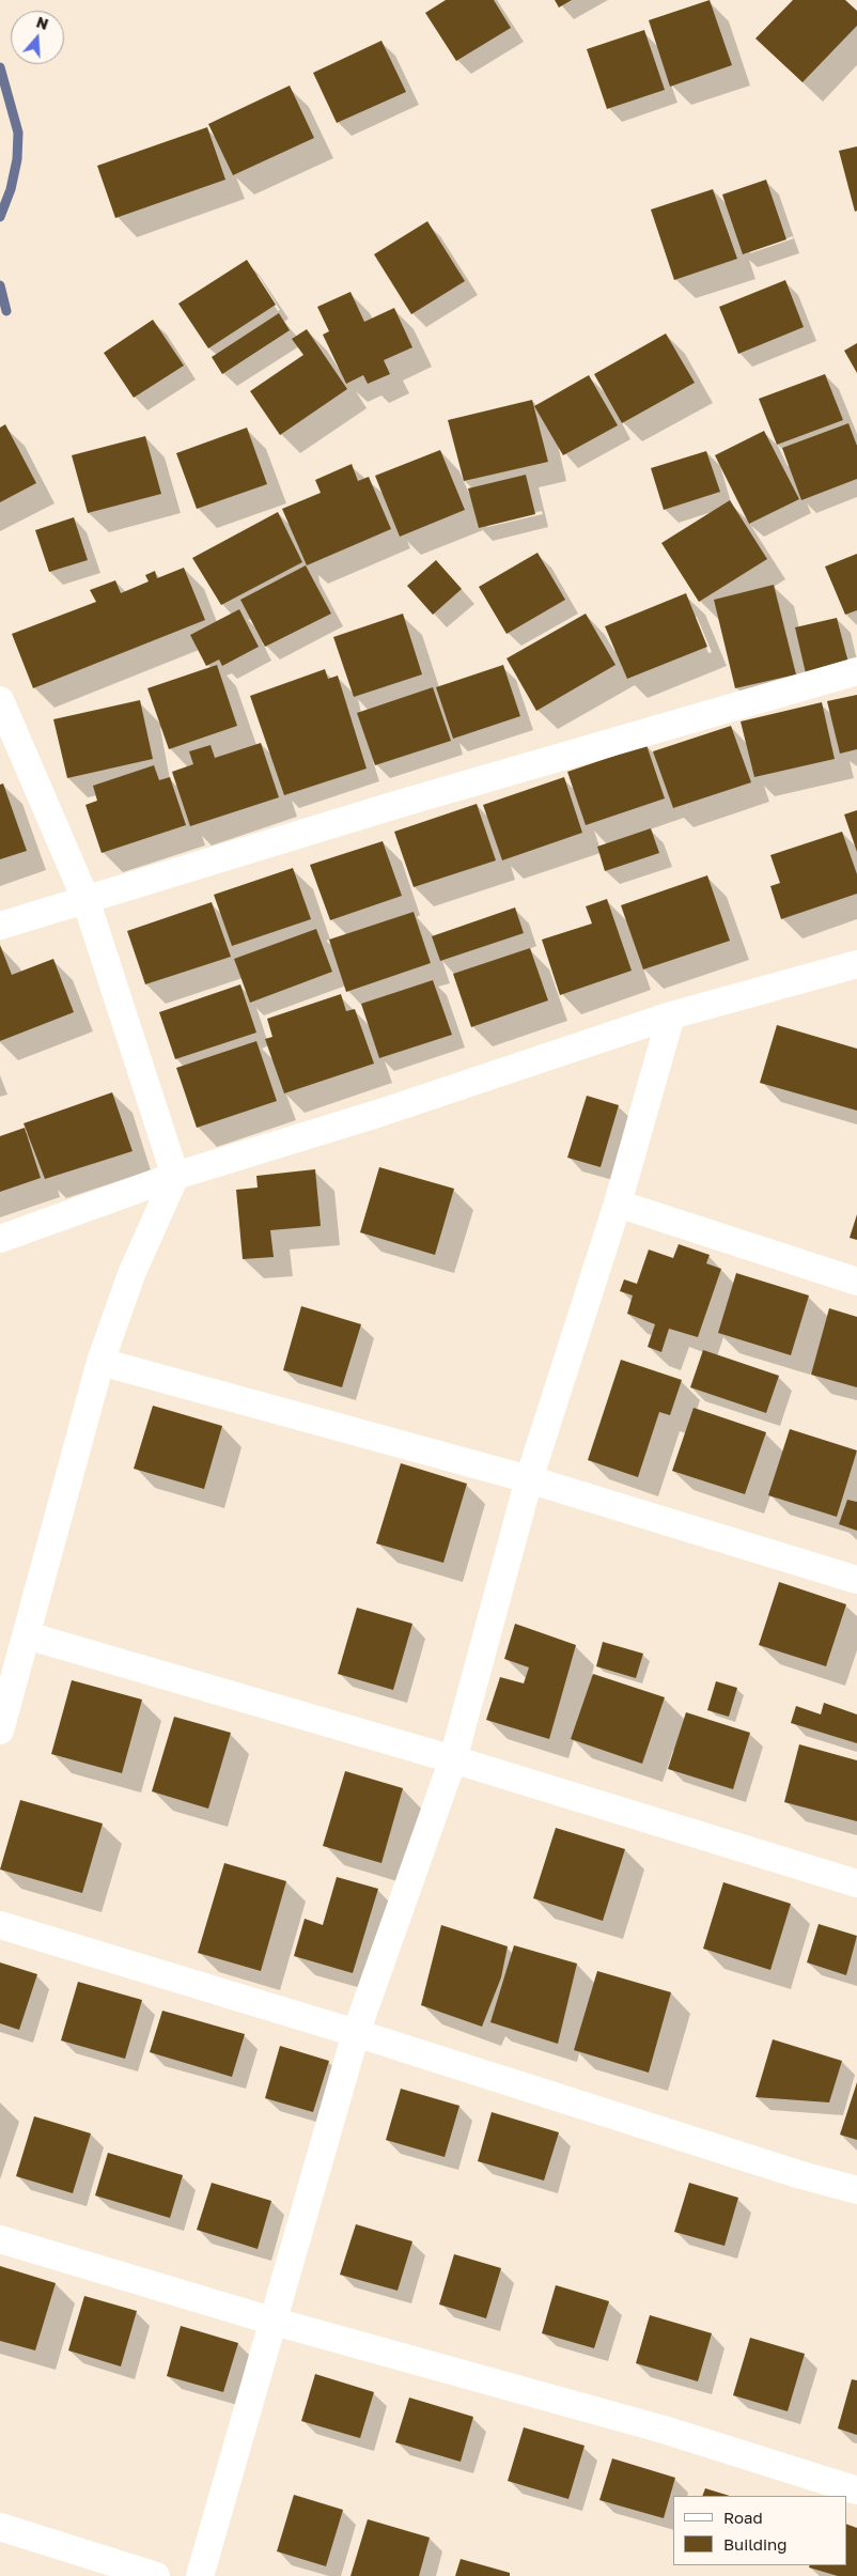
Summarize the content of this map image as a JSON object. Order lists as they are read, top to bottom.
{
  "legend": ["Road", "Building"],
  "north": "top"
}
